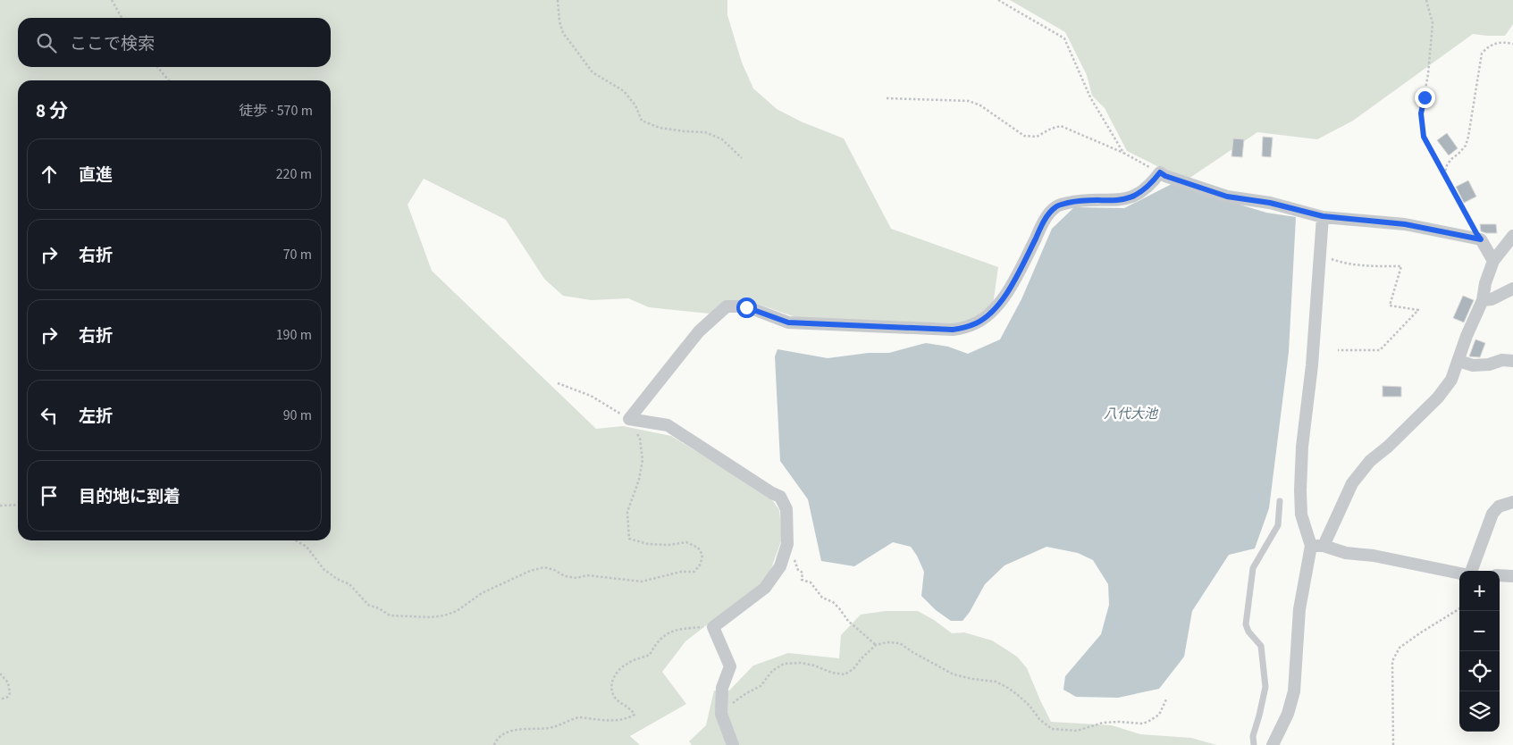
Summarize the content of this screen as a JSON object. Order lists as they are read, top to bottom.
{
  "water": ["八代大池"],
  "page": {
    "search": "ここで検索",
    "heading": ["8 分", "徒歩 · 570 m"],
    "list": [
      ["直進", "220 m"],
      ["右折", "70 m"],
      ["右折", "190 m"],
      ["左折", "90 m"],
      "目的地に到着"
    ],
    "map_buttons": ["+", "−"]
  }
}
